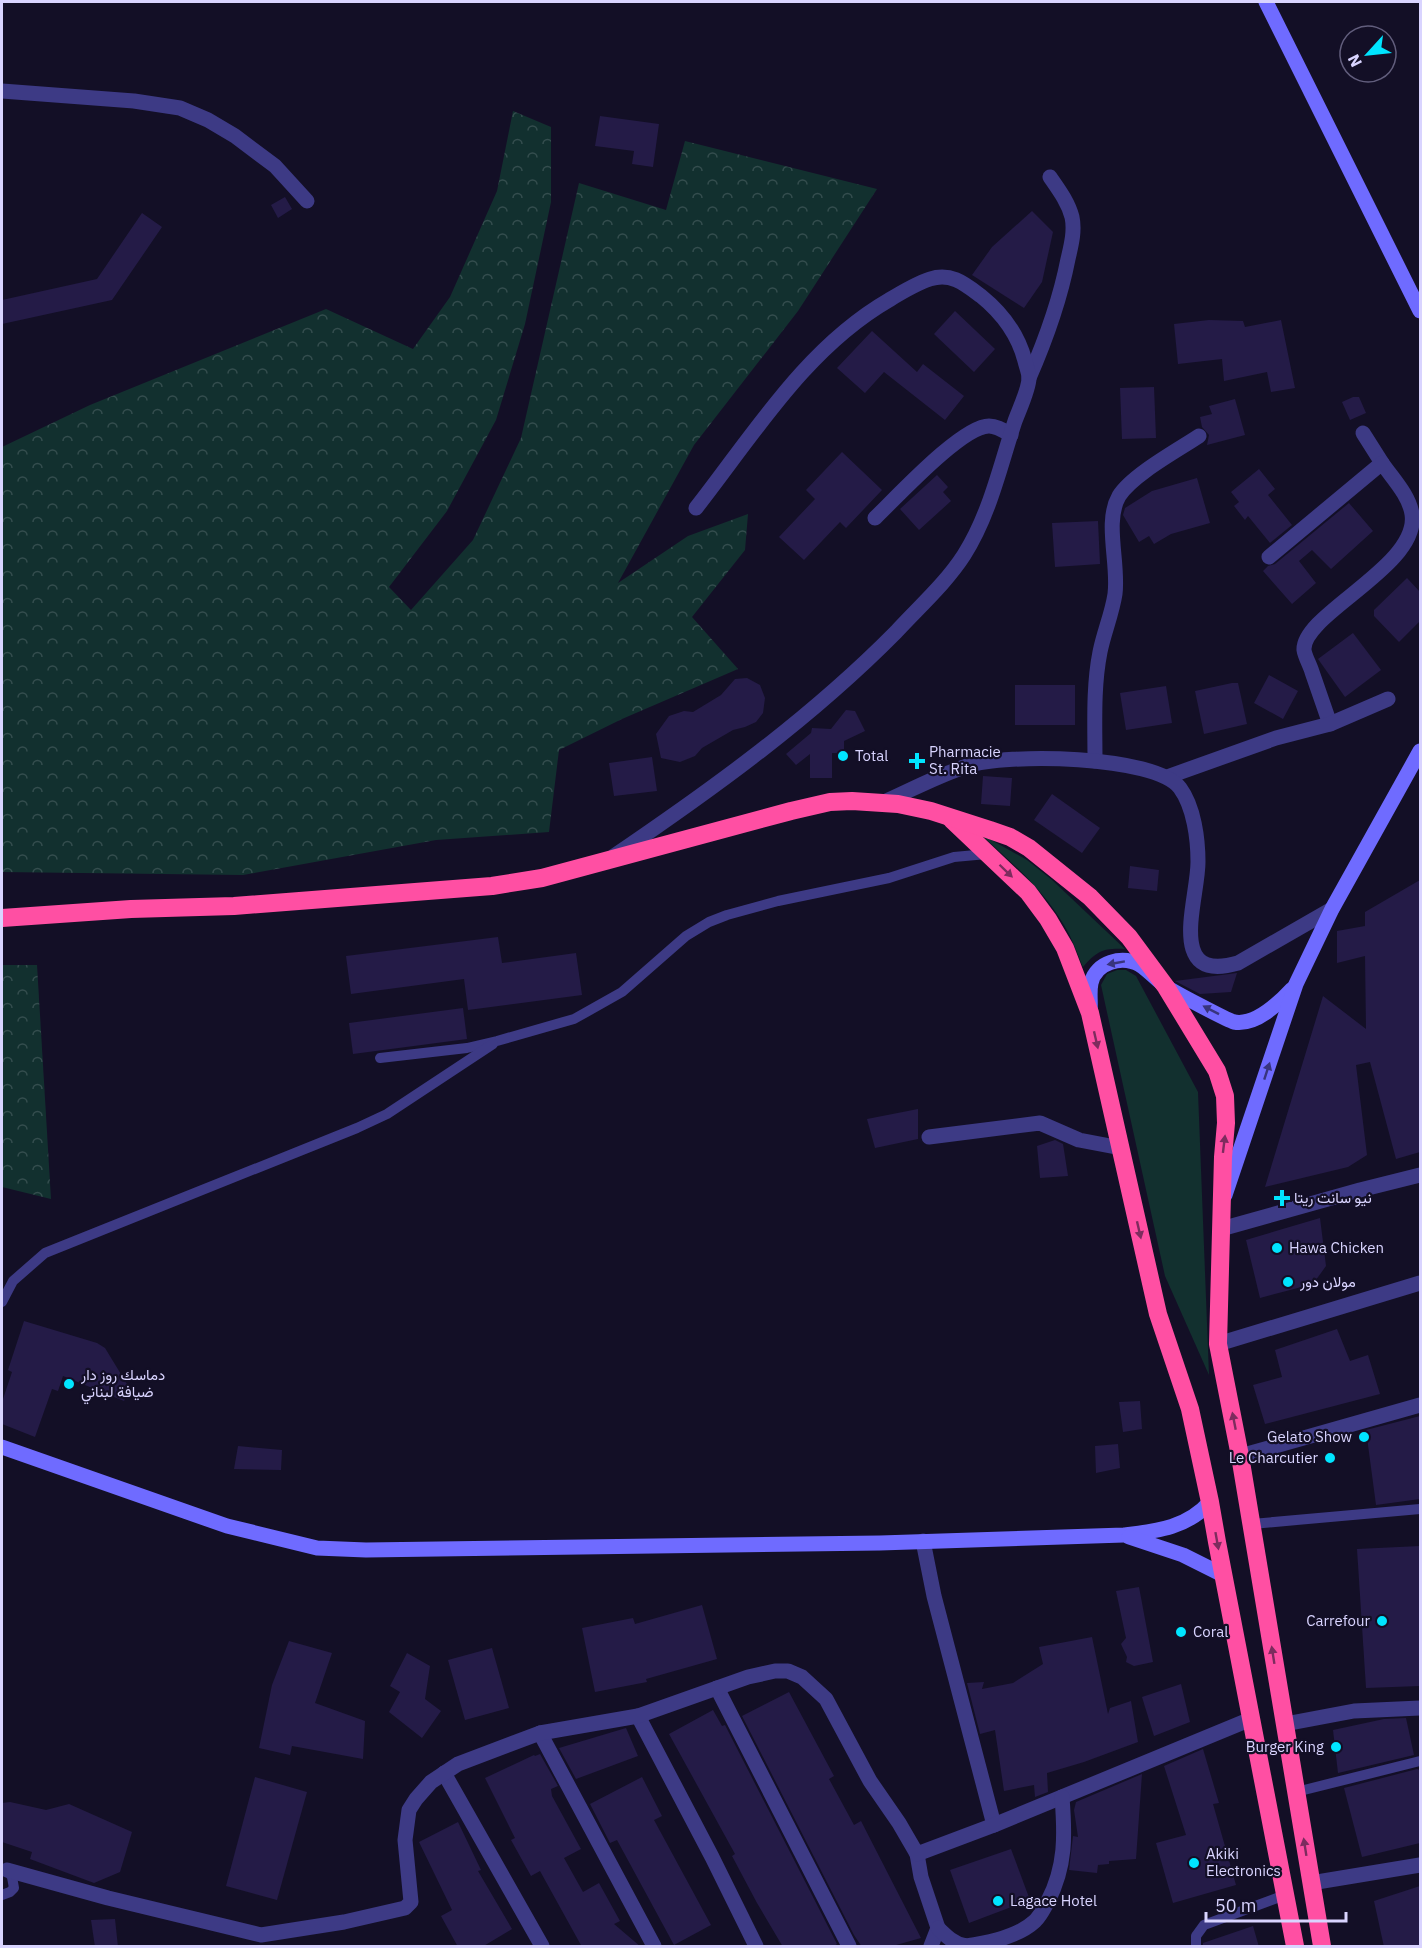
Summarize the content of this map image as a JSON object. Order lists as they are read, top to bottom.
{
  "places": {
    "other": [
      "Total",
      "Hawa Chicken",
      "مولان دور",
      "دماسك روز دار ضيافة لبناني",
      "Gelato Show",
      "Le Charcutier",
      "Carrefour",
      "Coral",
      "Burger King",
      "Akiki Electronics",
      "Lagace Hotel"
    ],
    "health": ["Pharmacie St. Rita", "نيو سانت ريتا"]
  },
  "scale_bar": "50 m",
  "north": "bottom left"
}
